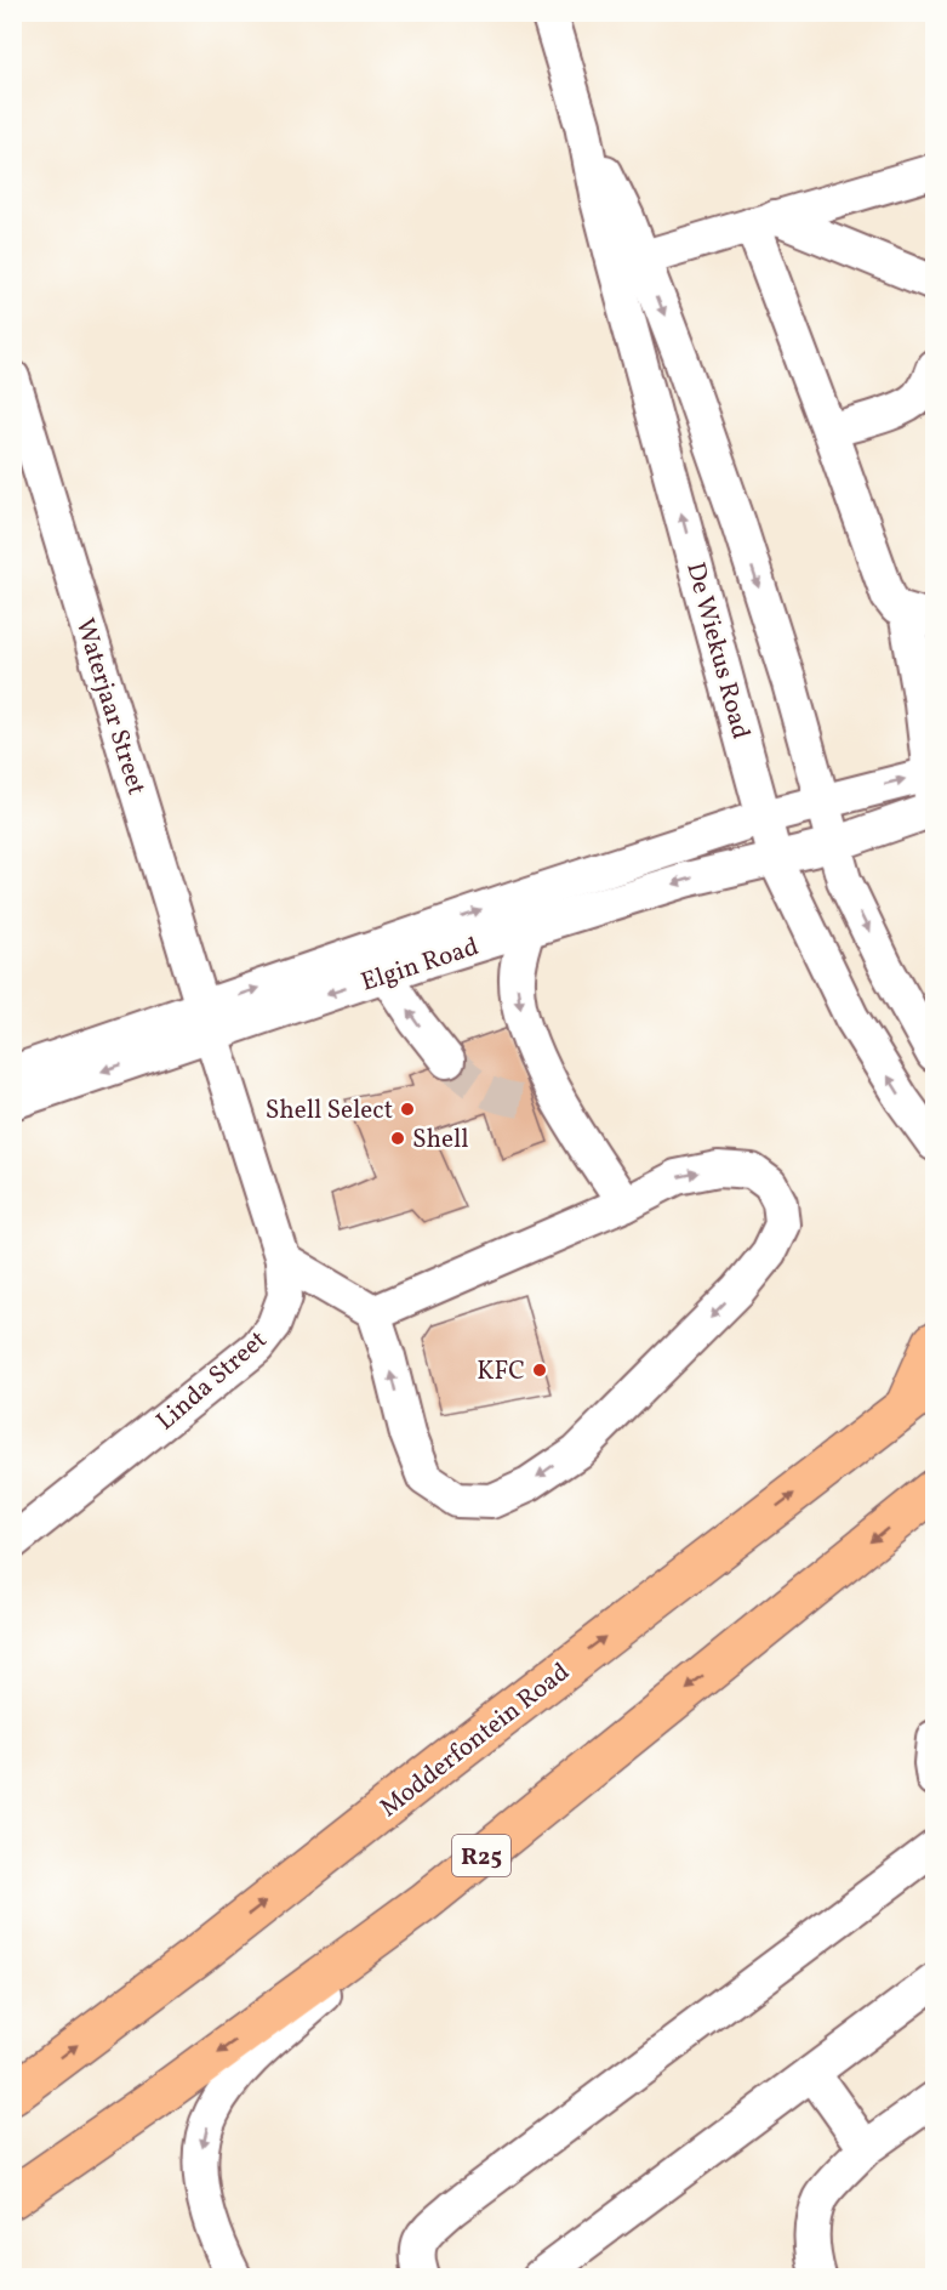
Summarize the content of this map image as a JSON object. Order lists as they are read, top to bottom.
{
  "streets": {
    "main road": ["Modderfontein Road", "R25"],
    "street": [
      "De Wiekus Road",
      "Waterjaar Street",
      "Elgin Road",
      "Linda Street"
    ]
  },
  "crossings": [
    ["De Wiekus Road", "Elgin Road"],
    ["Waterjaar Street", "Elgin Road"],
    ["Waterjaar Street", "Linda Street"],
    ["Elgin Road", "Linda Street"]
  ],
  "places": ["Shell Select", "Shell", "KFC"]
}
